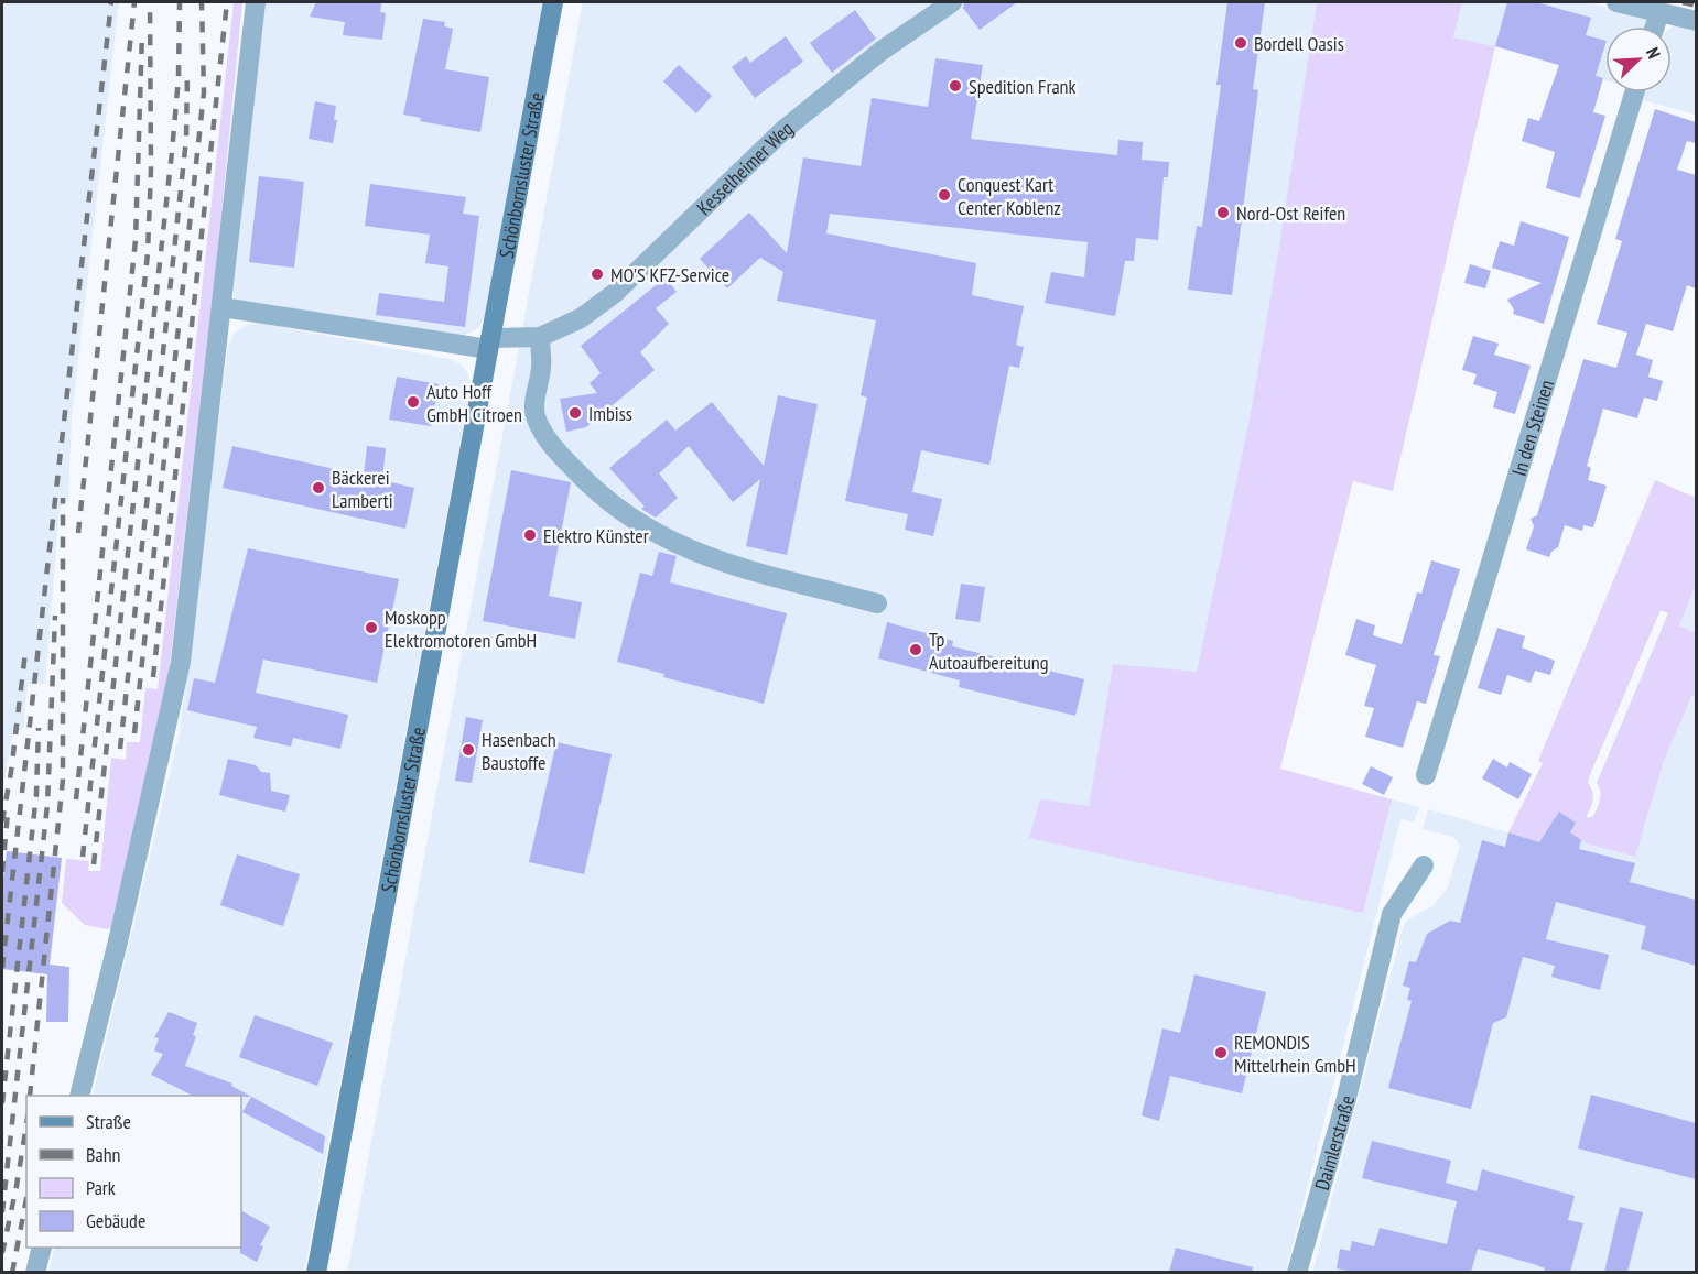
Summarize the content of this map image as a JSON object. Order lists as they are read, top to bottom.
{
  "streets": {
    "street": [
      "Kesselheimer Weg",
      "Schönbornsluster Straße",
      "In den Steinen",
      "Daimlerstraße"
    ]
  },
  "crossings": [
    ["Kesselheimer Weg", "Schönbornsluster Straße"]
  ],
  "places": [
    "Bordell Oasis",
    "Spedition Frank",
    "Conquest Kart Center Koblenz",
    "Nord-Ost Reifen",
    "MO'S KFZ-Service",
    "Auto Hoff GmbH Citroen",
    "Imbiss",
    "Bäckerei Lamberti",
    "Elektro Künster",
    "Moskopp Elektromotoren GmbH",
    "Tp Autoaufbereitung",
    "Hasenbach Baustoffe",
    "REMONDIS Mittelrhein GmbH"
  ],
  "legend": [
    "Straße",
    "Bahn",
    "Park",
    "Gebäude"
  ],
  "north": "top right"
}
